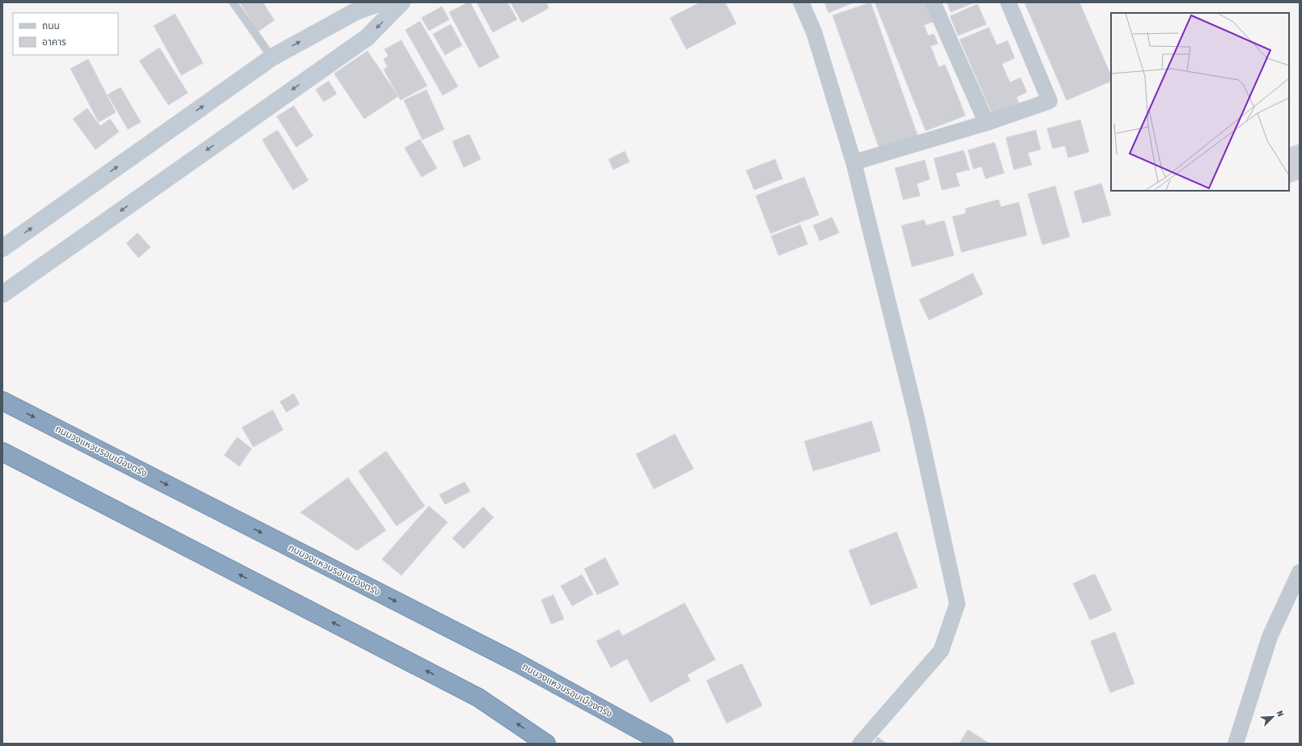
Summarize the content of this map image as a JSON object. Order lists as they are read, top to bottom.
{
  "streets": {
    "highway": ["ถนนวงแหวนรอบเมืองตรัง"]
  },
  "legend": ["ถนน", "อาคาร"],
  "north": "top right"
}
